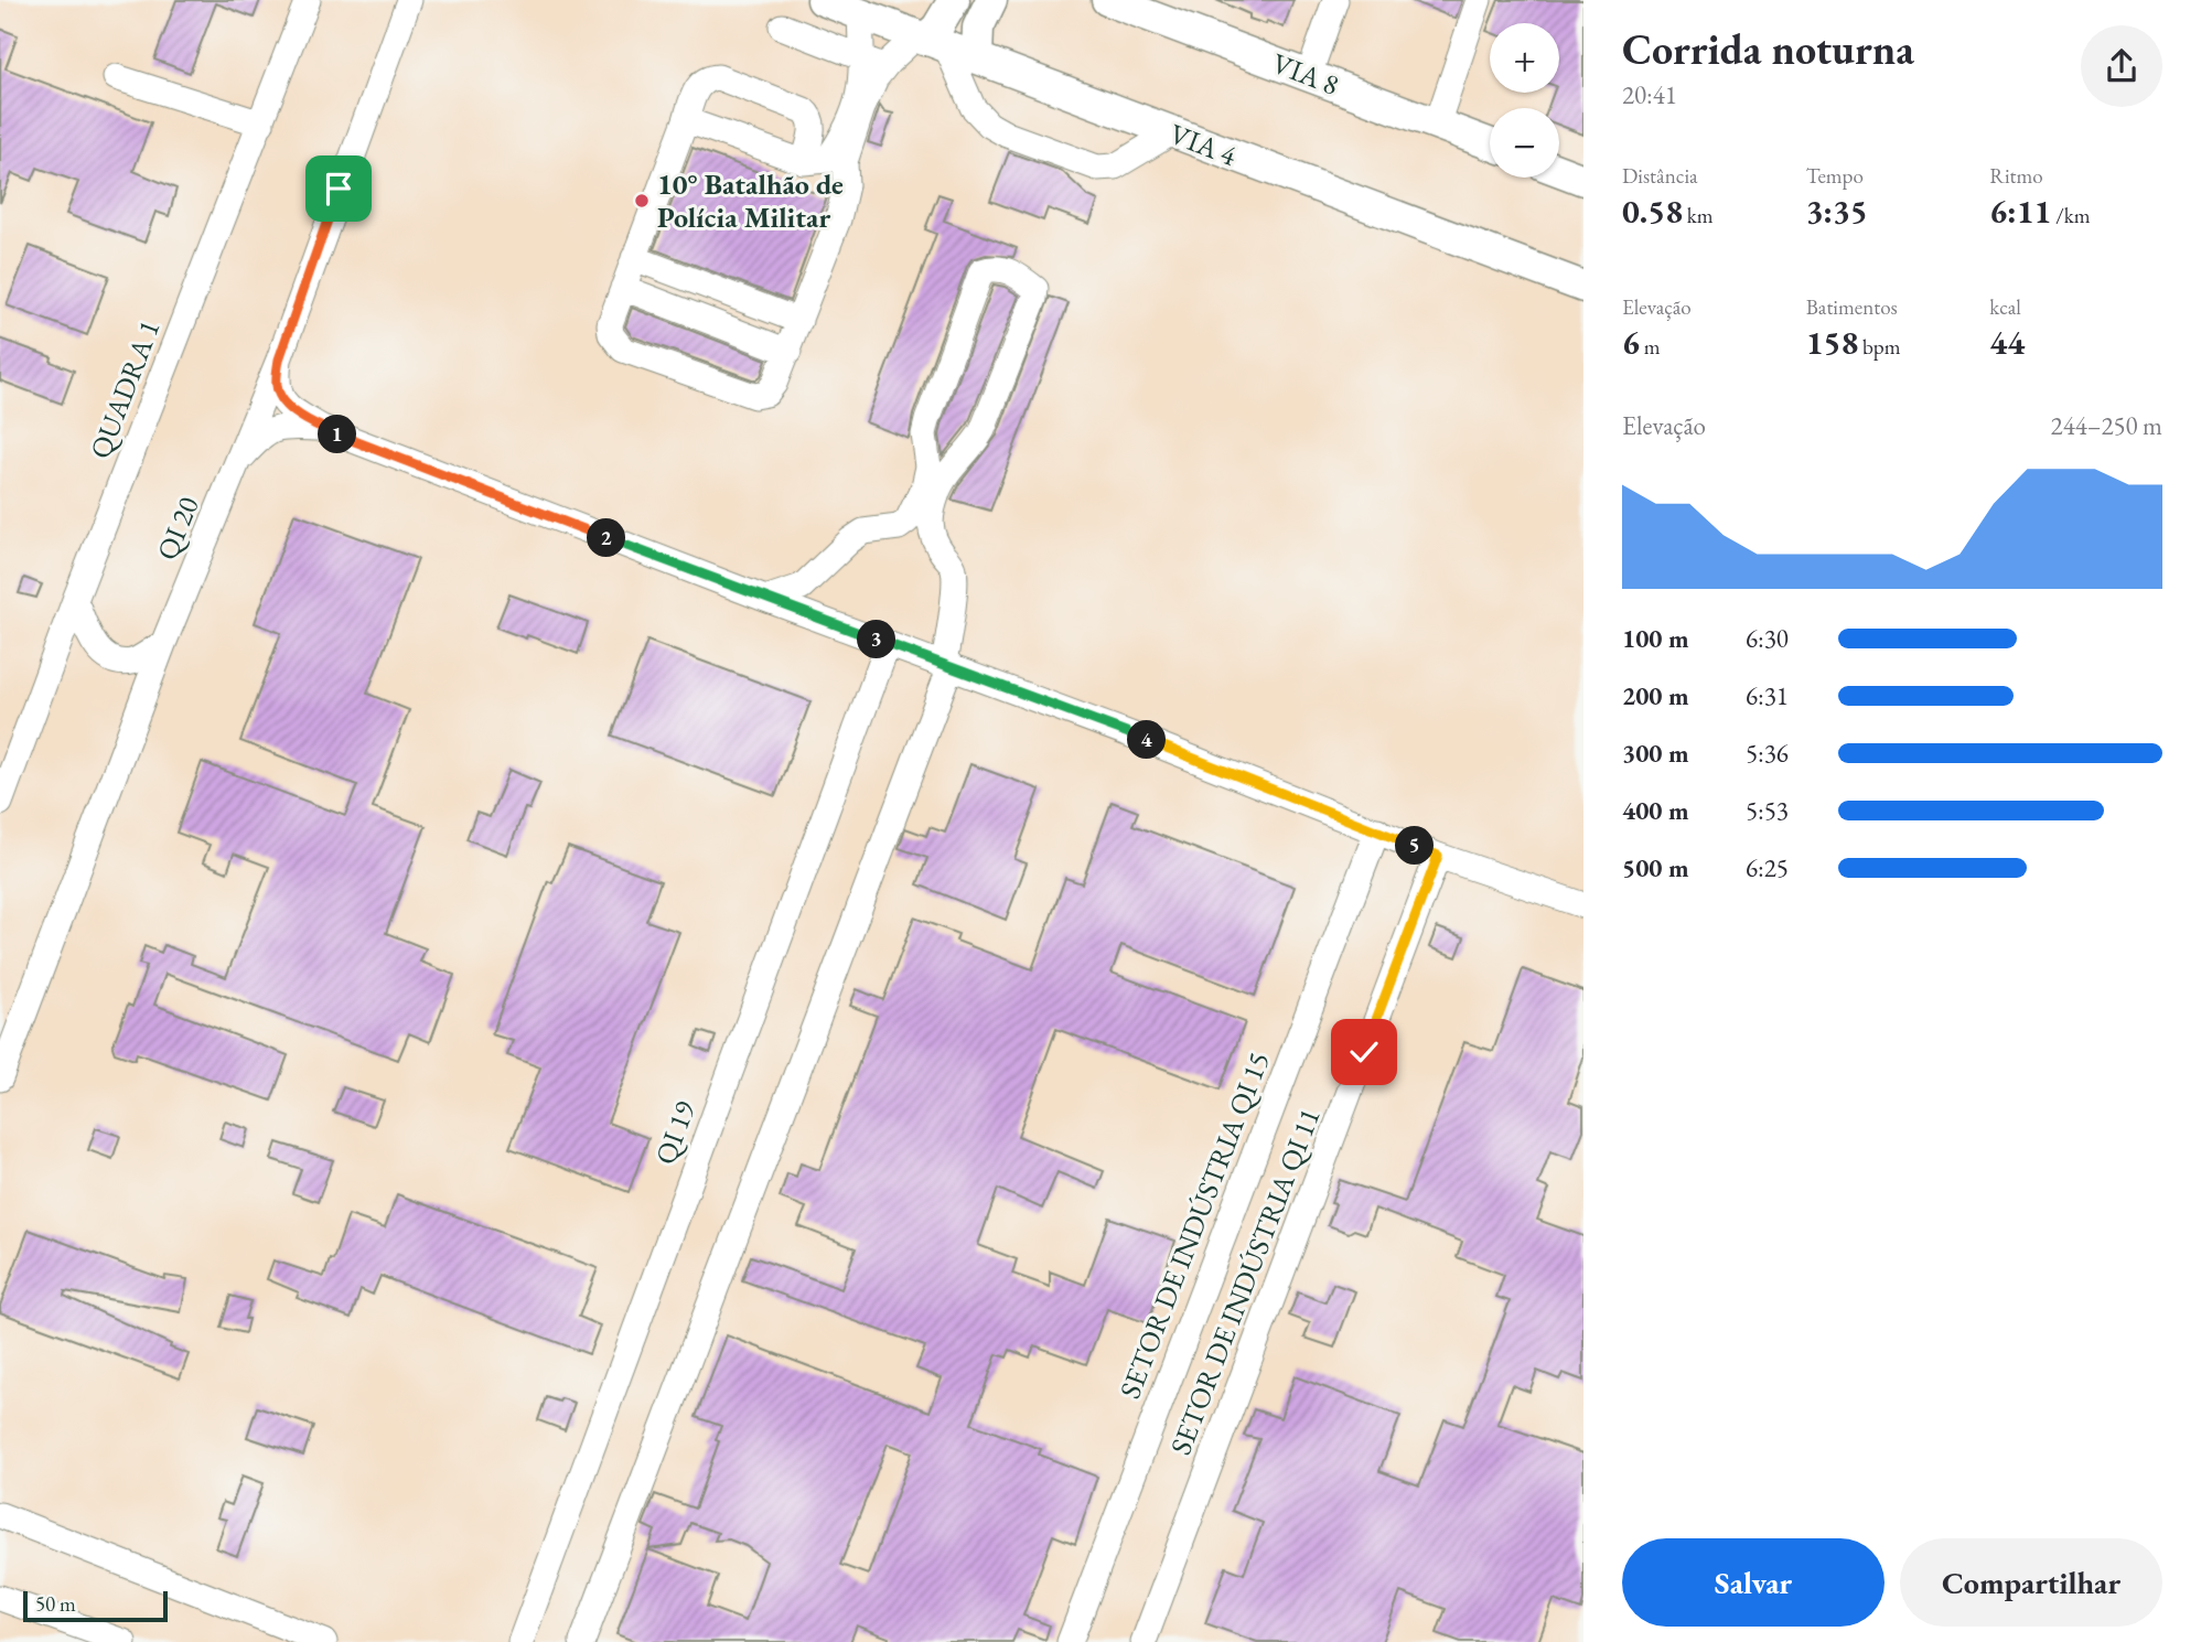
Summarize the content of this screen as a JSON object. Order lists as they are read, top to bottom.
{
  "streets": {
    "main road": ["VIA 8", "VIA 4"],
    "street": [
      "QUADRA 1",
      "QI 20",
      "QI 19",
      "SETOR DE INDÚSTRIA QI 15",
      "SETOR DE INDÚSTRIA QI 11"
    ]
  },
  "places": ["10° Batalhão de Polícia Militar"],
  "scale_bar": "50 m",
  "page": {
    "heading": ["Corrida noturna", "20:41"],
    "map_buttons": ["+", "−"],
    "stats": [
      ["Distância", "0.58 km"],
      ["Tempo", "3:35"],
      ["Ritmo", "6:11 /km"],
      ["Elevação", "6 m"],
      ["Batimentos", "158 bpm"],
      ["kcal", "44"]
    ],
    "chart": ["Elevação", "244–250 m"],
    "pins": [
      "1",
      "2",
      "3",
      "4",
      "5"
    ],
    "list": [
      {
        "name": "100 m",
        "note": "6:30"
      },
      {
        "name": "200 m",
        "note": "6:31"
      },
      {
        "name": "300 m",
        "note": "5:36"
      },
      {
        "name": "400 m",
        "note": "5:53"
      },
      {
        "name": "500 m",
        "note": "6:25"
      }
    ],
    "buttons": ["Salvar", "Compartilhar"],
    "scale": "50 m"
  }
}
